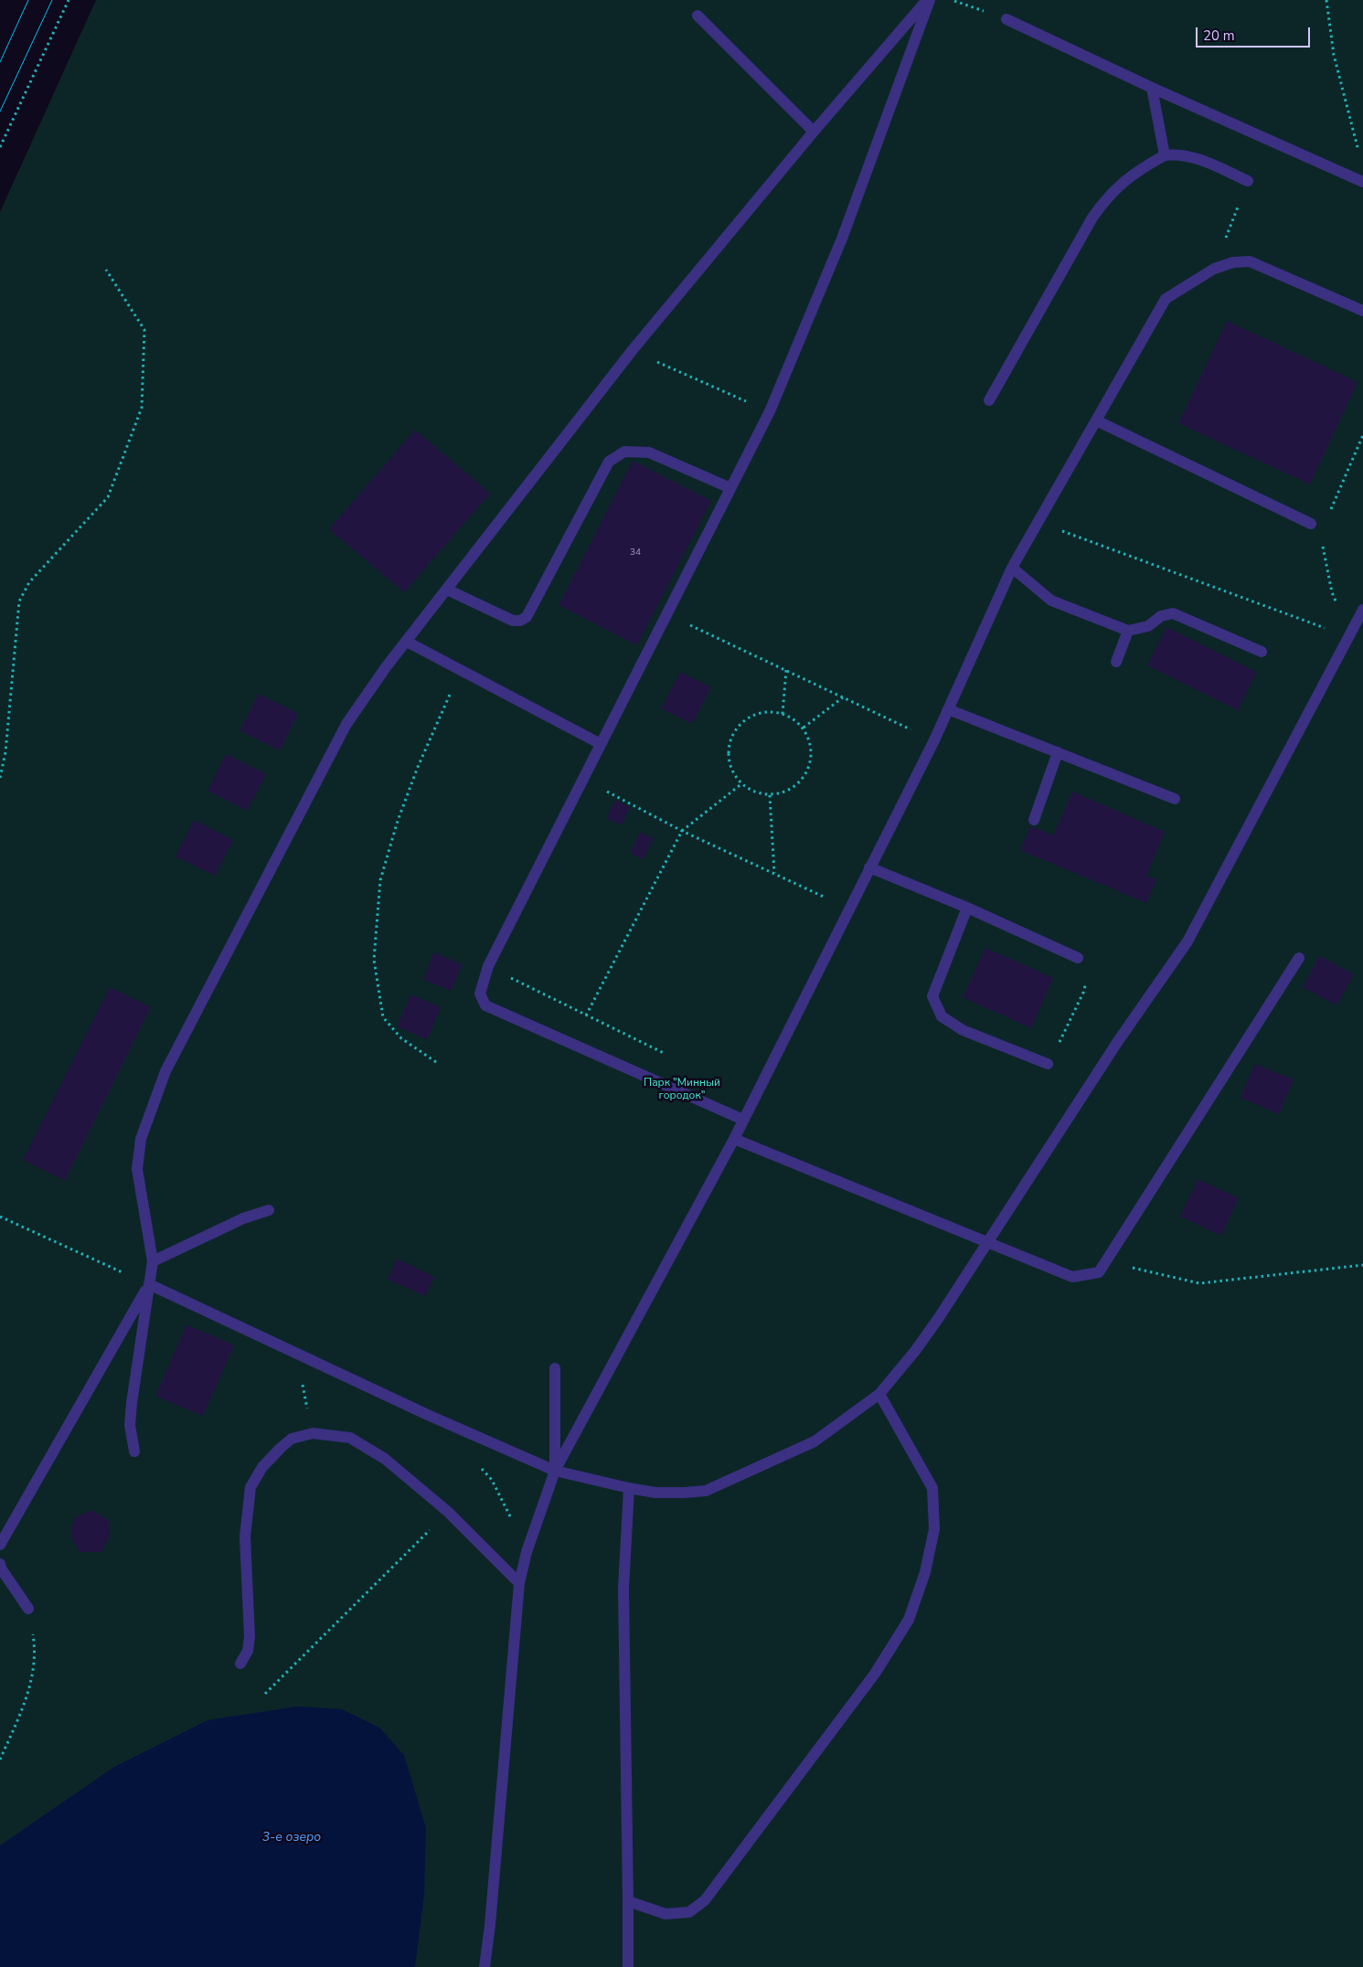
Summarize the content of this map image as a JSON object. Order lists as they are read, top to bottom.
{
  "water": ["3-е озеро"],
  "parks": ["Парк \"Минный городок\""],
  "house_numbers": ["34"],
  "scale_bar": "20 m"
}
